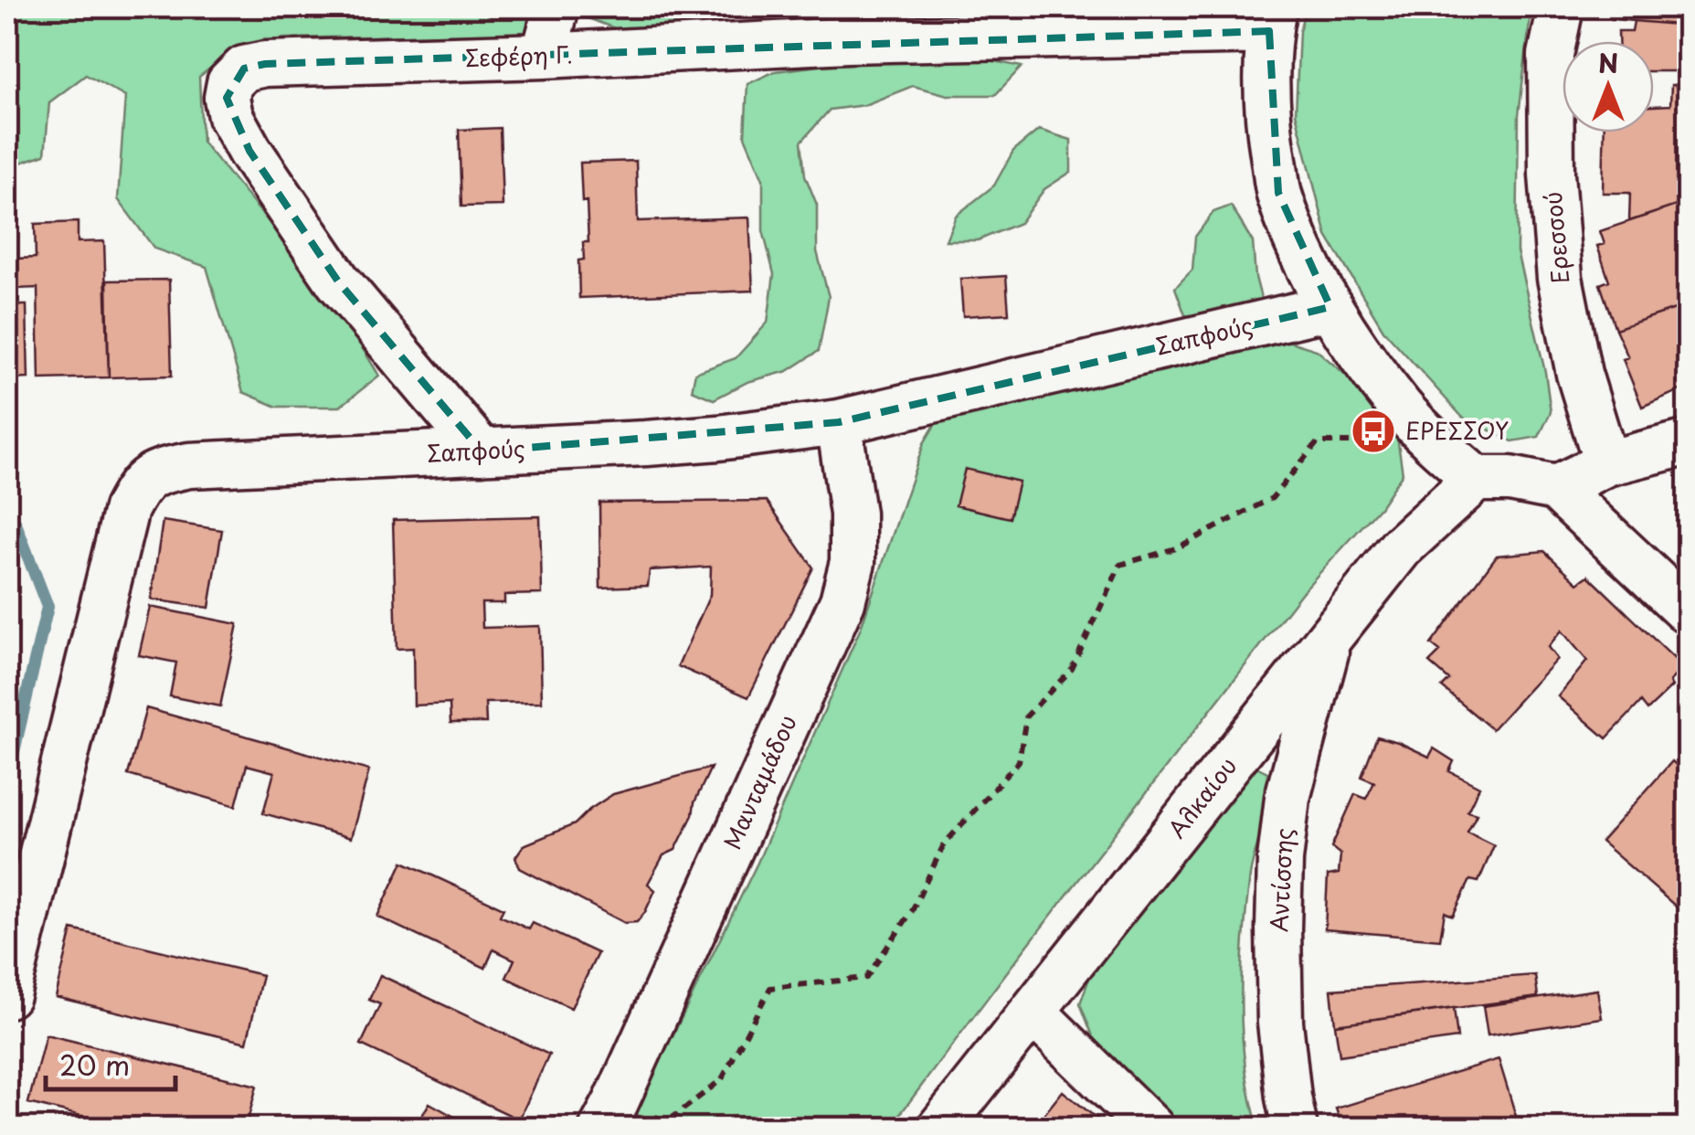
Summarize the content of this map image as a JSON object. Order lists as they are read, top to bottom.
{
  "streets": {
    "street": [
      "Σεφέρη Γ.",
      "Ερεσσού",
      "Σαπφούς",
      "Μανταμάδου",
      "Αλκαίου",
      "Αντίσσης"
    ]
  },
  "crossings": [
    ["Σεφέρη Γ.", "Σαπφούς"],
    ["Σαπφούς", "Μανταμάδου"],
    ["Αλκαίου", "Αντίσσης"]
  ],
  "places": {
    "bus stop": ["ΕΡΕΣΣΟΥ"]
  },
  "scale_bar": "20 m",
  "north": "top"
}
